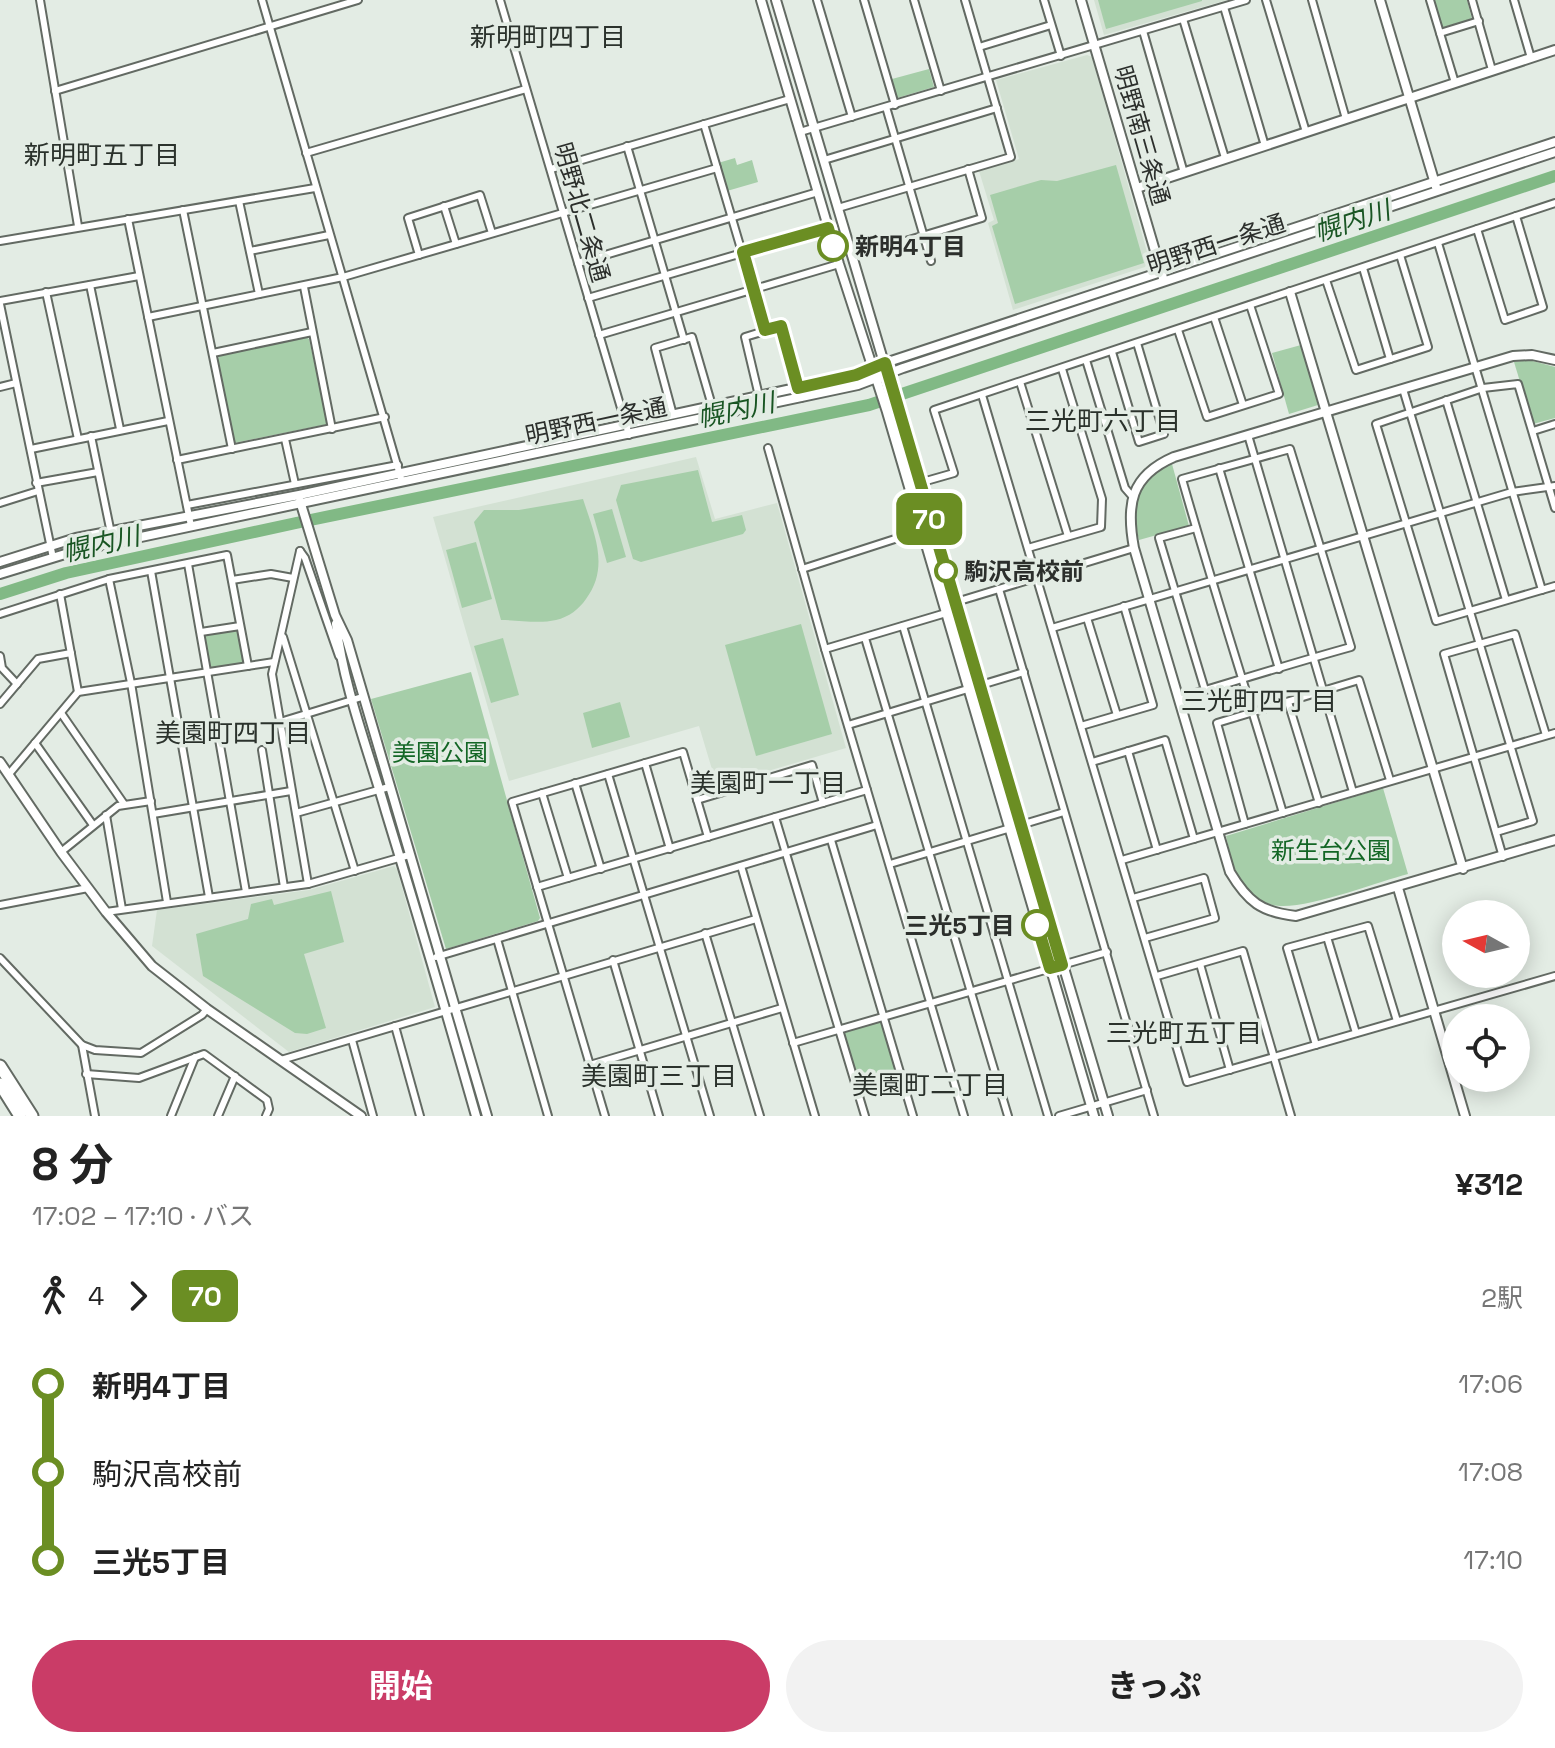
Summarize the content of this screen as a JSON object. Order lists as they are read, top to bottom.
{
  "streets": {
    "street": ["明野南三条通", "明野北二条通", "明野西一条通"]
  },
  "crossings": [
    ["明野南三条通", "明野西一条通"],
    ["明野北二条通", "明野西一条通"]
  ],
  "districts": [
    "新明町四丁目",
    "新明町五丁目",
    "三光町六丁目",
    "三光町四丁目",
    "美園町四丁目",
    "美園町一丁目",
    "三光町五丁目",
    "美園町三丁目",
    "美園町二丁目"
  ],
  "water": ["幌内川"],
  "parks": ["美園公園", "新生台公園"],
  "places": ["新明4丁目", "駒沢高校前", "三光5丁目"],
  "lines": ["bus line 70"],
  "north": "left",
  "page": {
    "on_map": "70",
    "heading": ["8 分", "17:02 – 17:10 · バス", "¥312"],
    "legs": ["4", "70", "2駅"],
    "list": [
      {
        "name": "新明4丁目",
        "value": "17:06"
      },
      {
        "name": "駒沢高校前",
        "value": "17:08"
      },
      {
        "name": "三光5丁目",
        "value": "17:10"
      }
    ],
    "buttons": ["開始", "きっぷ"]
  }
}
